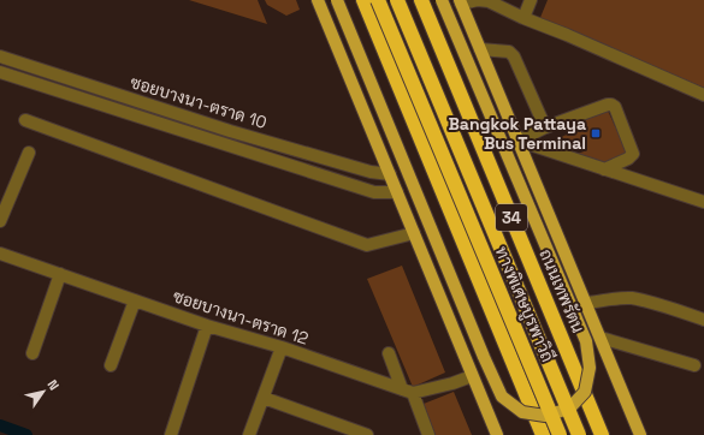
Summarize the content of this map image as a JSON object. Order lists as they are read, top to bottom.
{
  "streets": {
    "highway": ["34", "ถนนเทพรัตน", "ทางพิเศษบูรพาวิถี"],
    "street": ["ซอยบางนา-ตราด 10", "ซอยบางนา-ตราด 12"]
  },
  "places": {
    "transit": ["Bangkok Pattaya Bus Terminal"]
  },
  "north": "top right"
}
